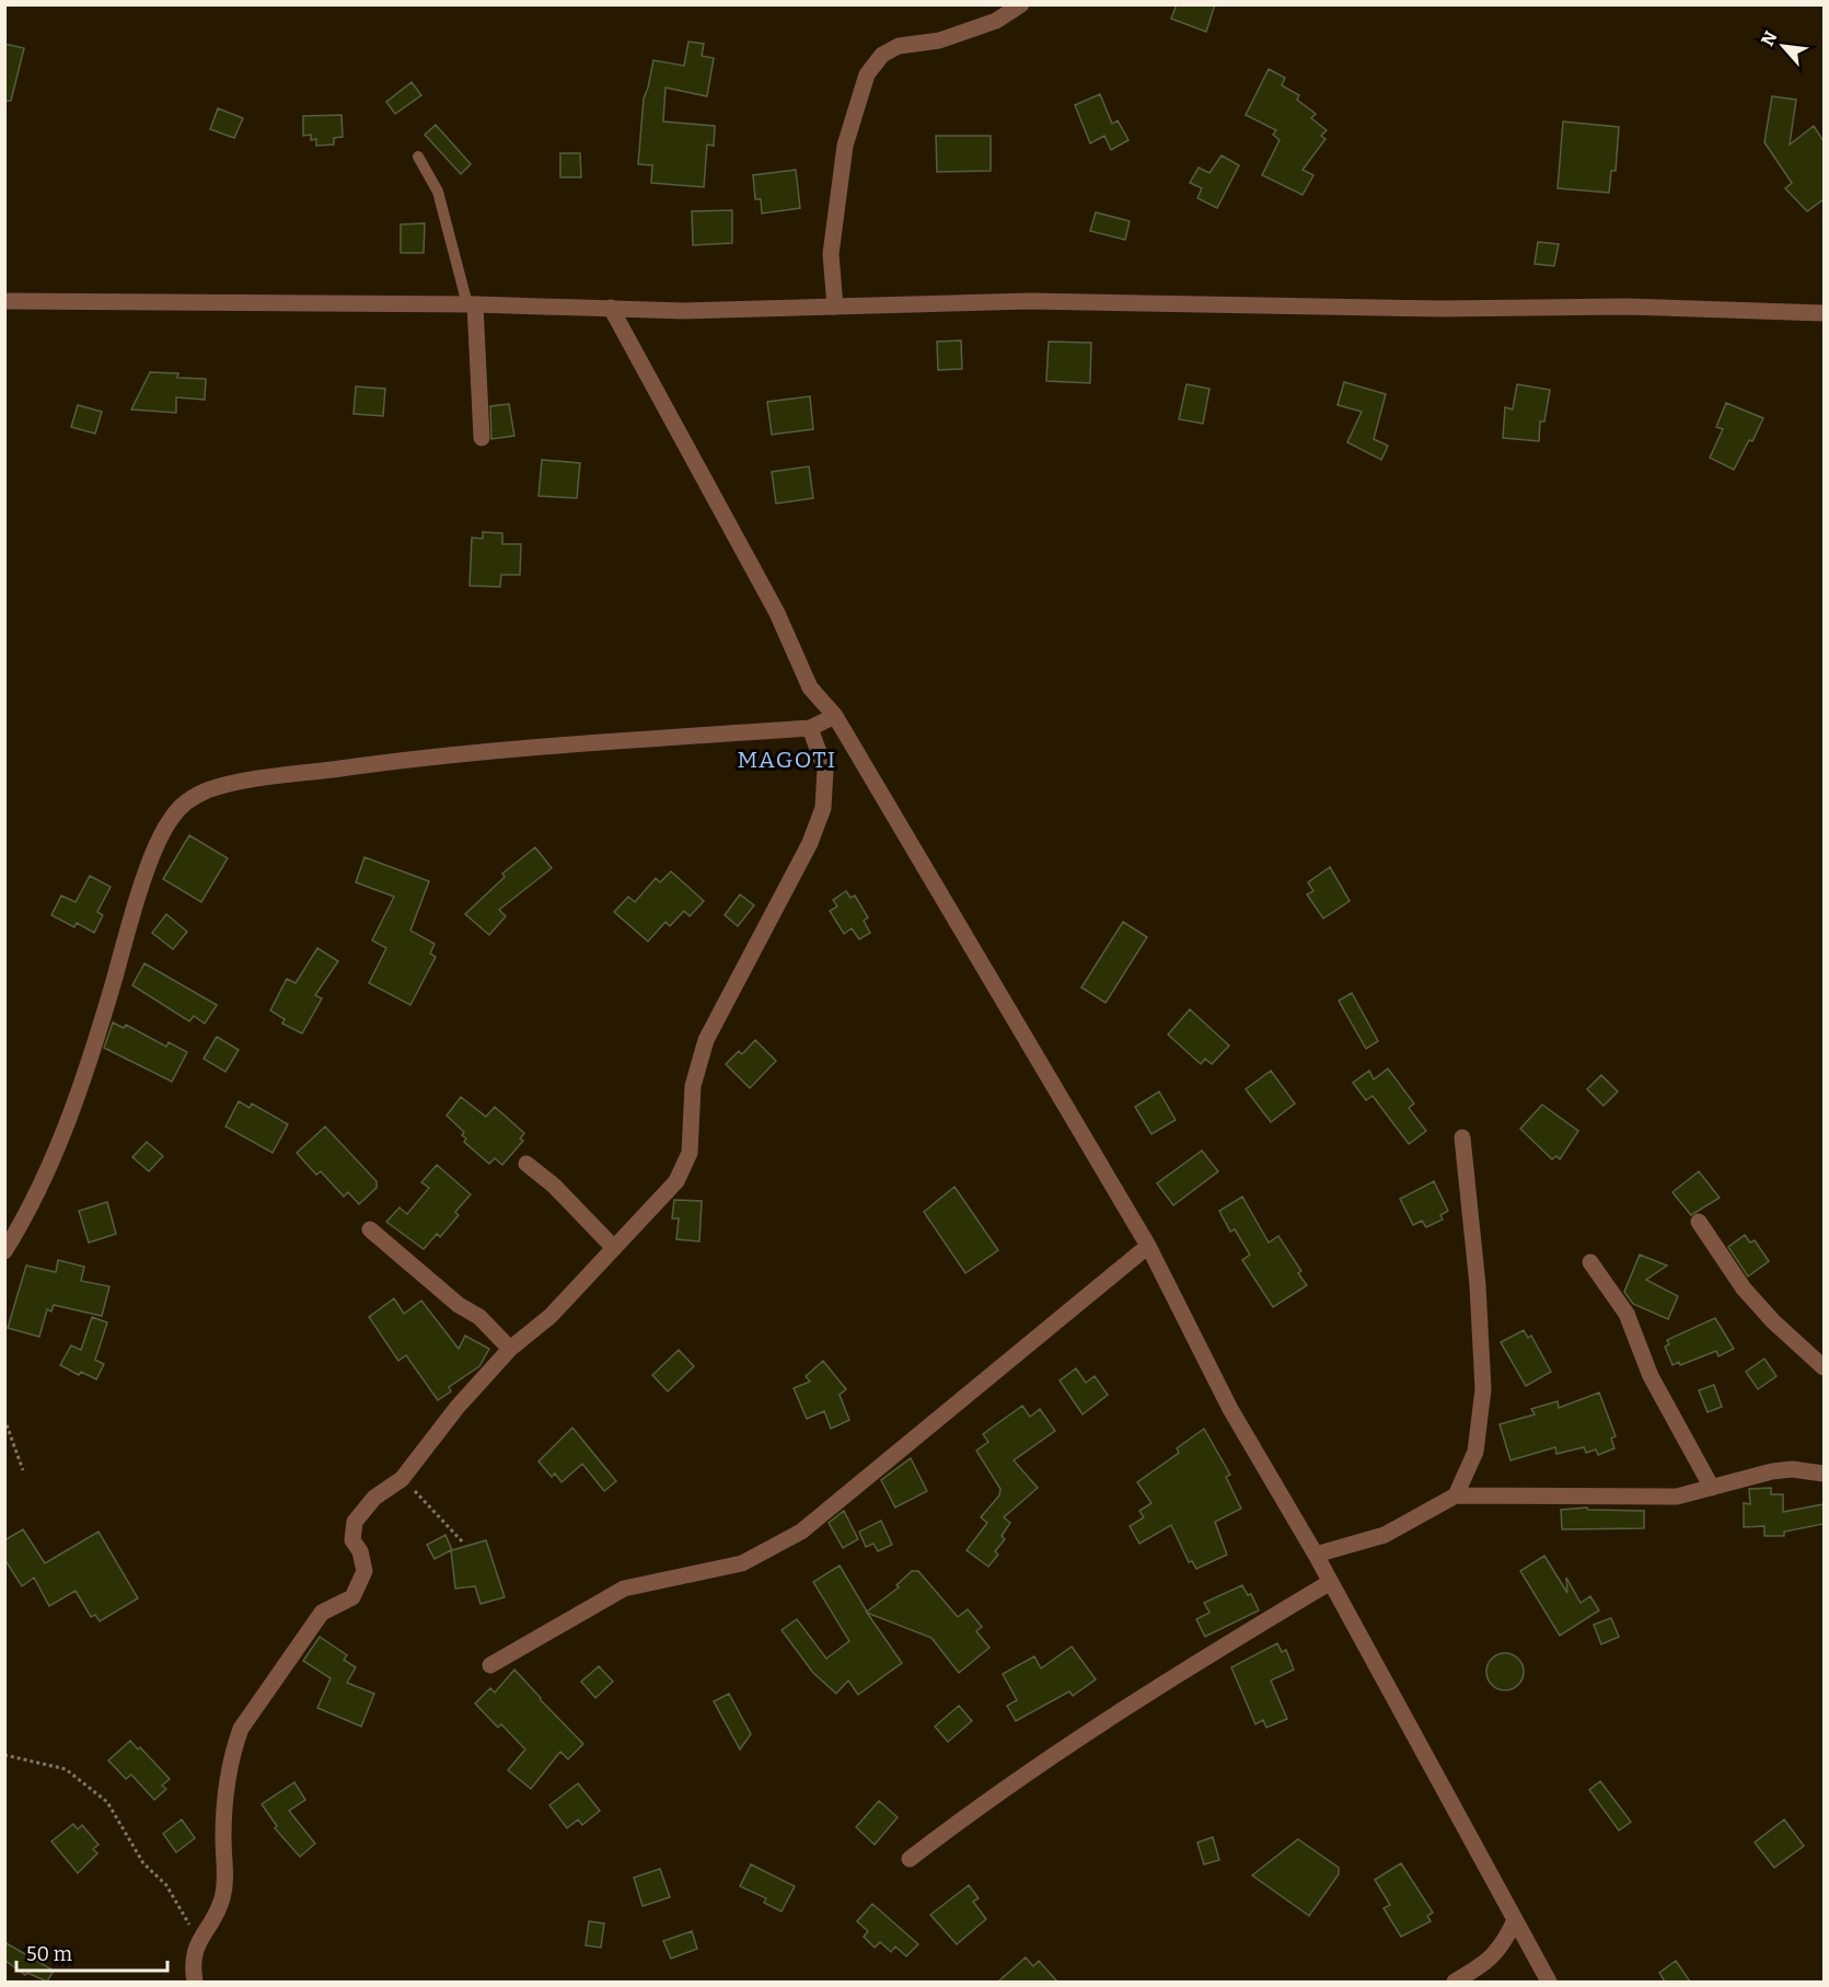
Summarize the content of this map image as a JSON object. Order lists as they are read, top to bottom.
{
  "districts": ["MAGOTI"],
  "scale_bar": "50 m",
  "north": "top left"
}
